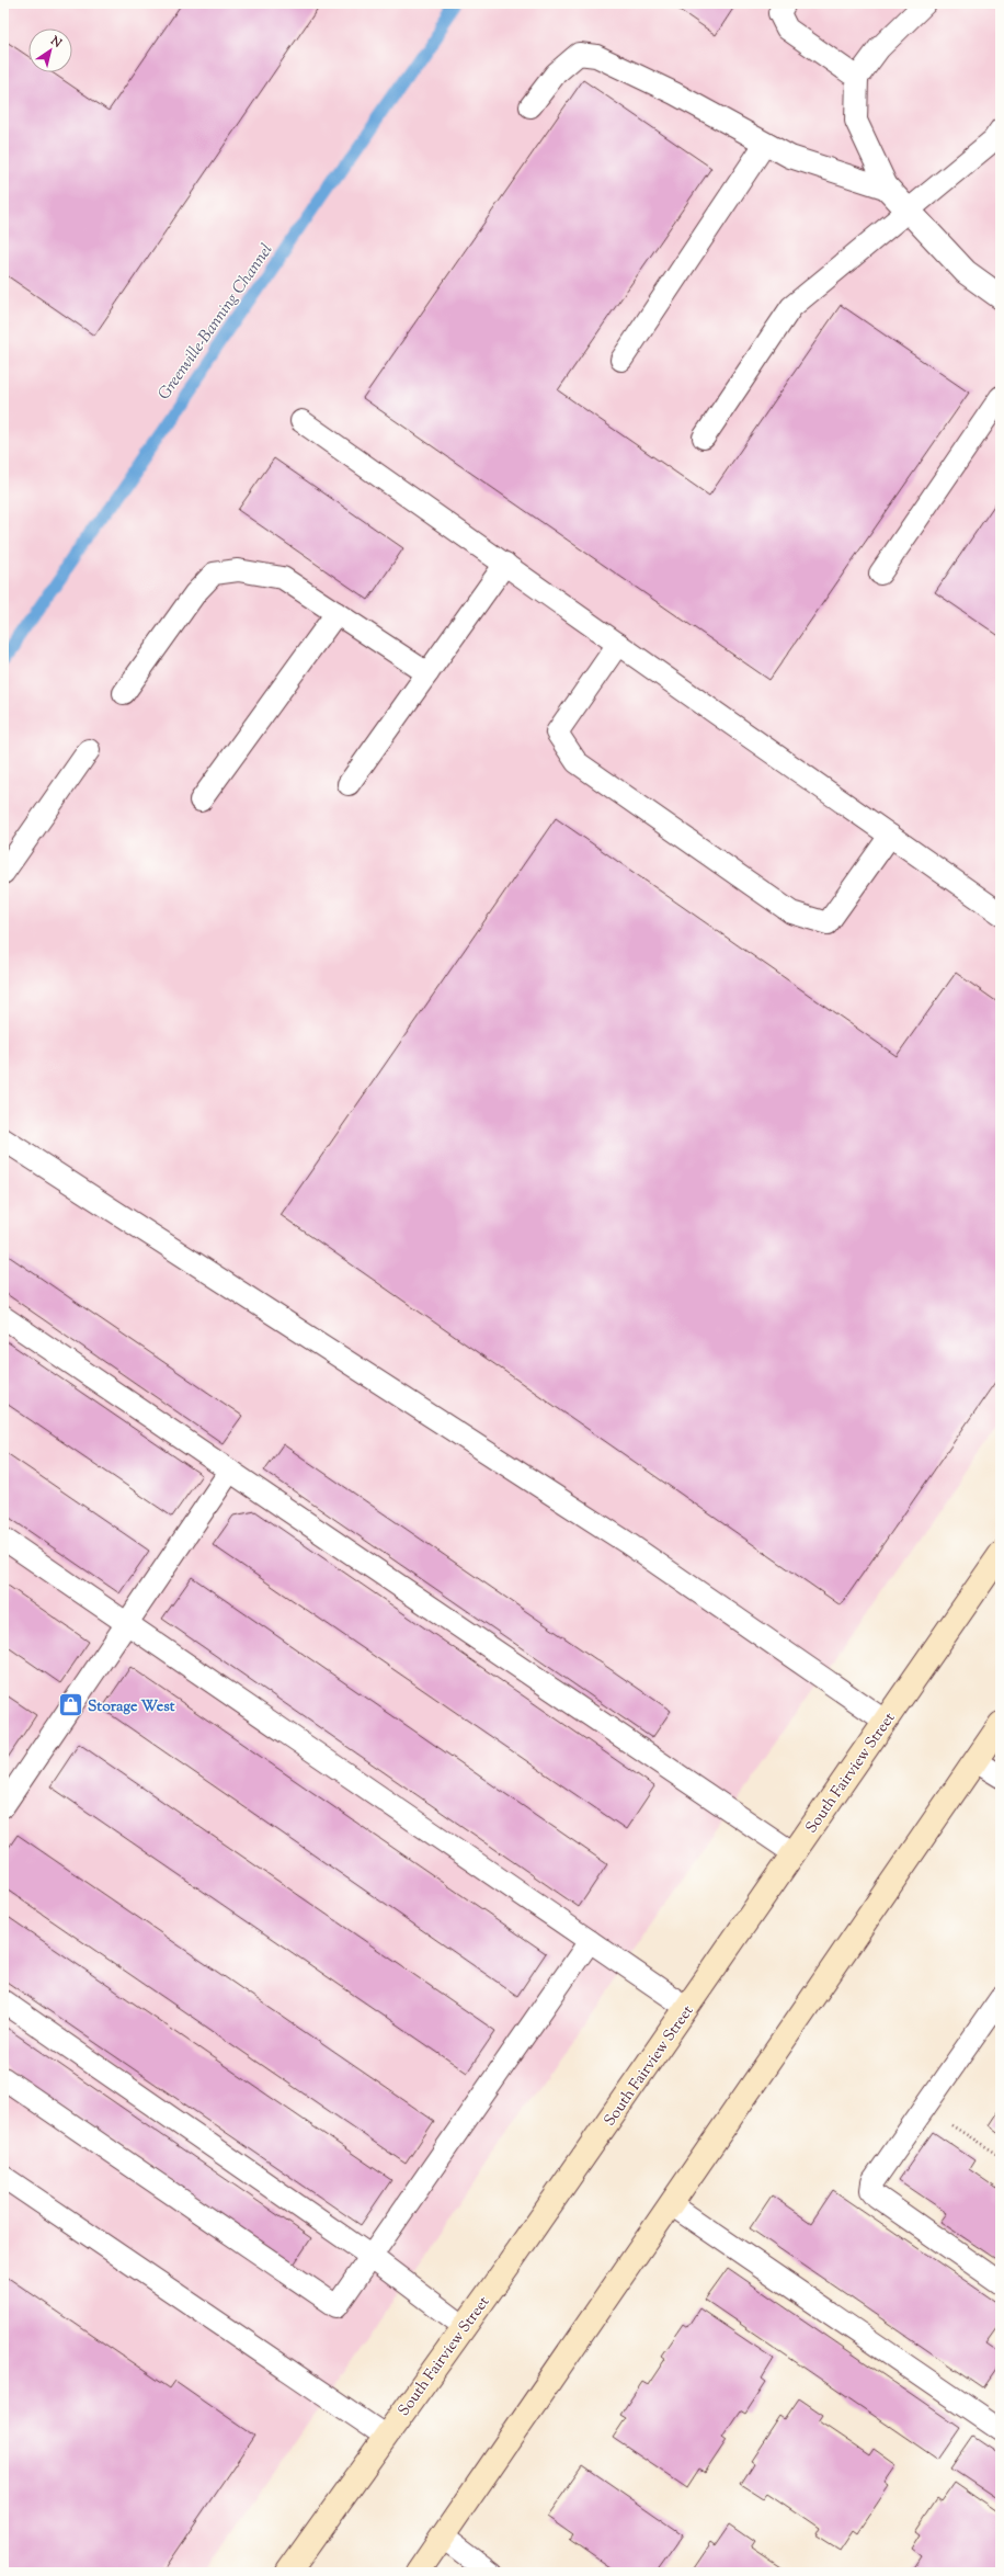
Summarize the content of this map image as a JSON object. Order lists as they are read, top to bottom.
{
  "streets": {
    "main road": ["South Fairview Street"]
  },
  "water": ["Greenville-Banning Channel"],
  "places": {
    "shop": ["Storage West"]
  },
  "north": "top right"
}
